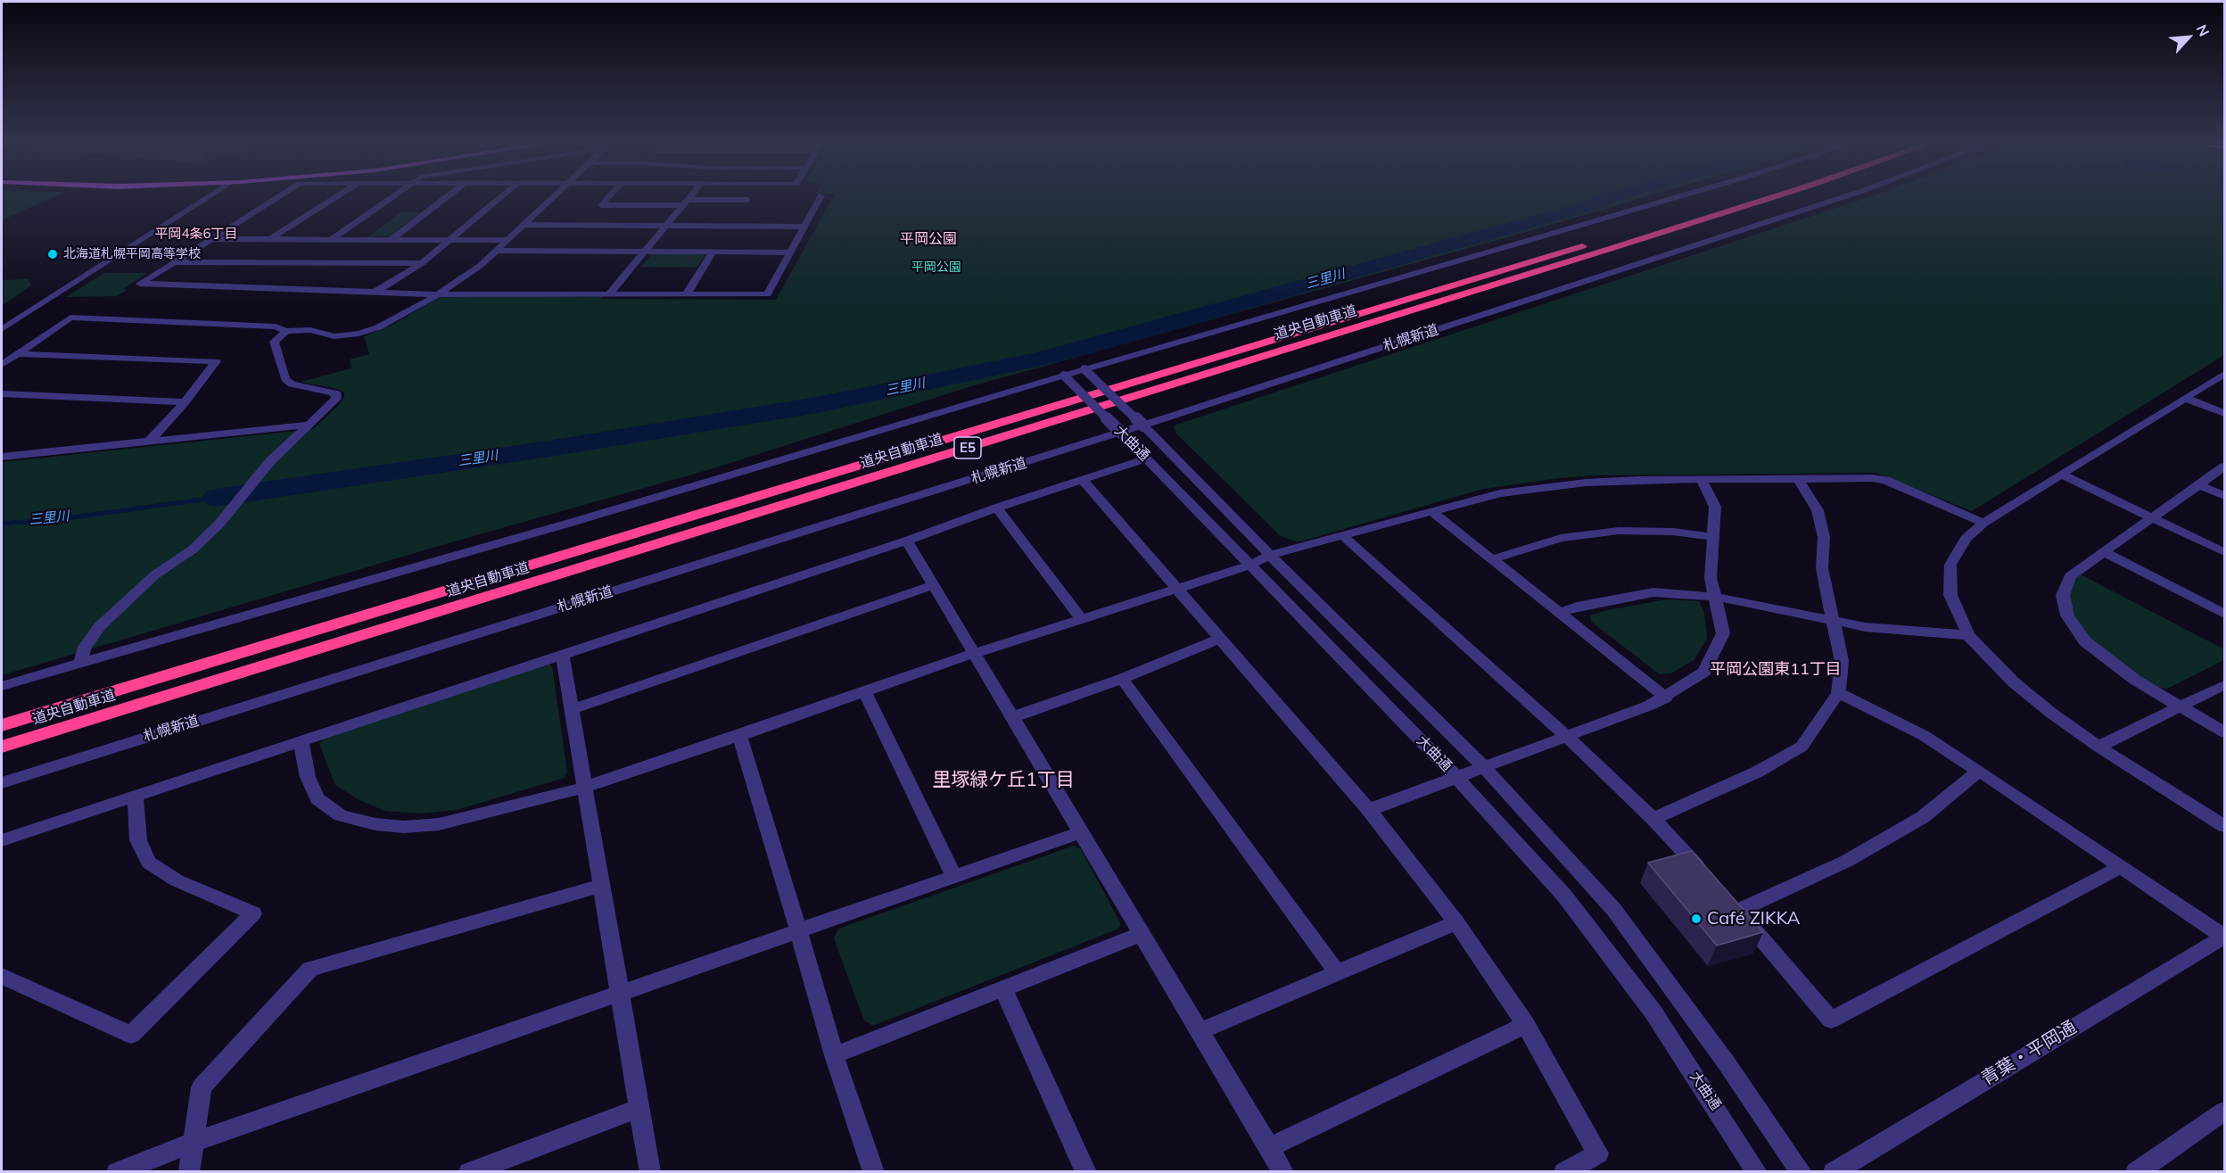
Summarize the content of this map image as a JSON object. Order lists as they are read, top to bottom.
{
  "streets": {
    "highway": ["道央自動車道", "E5"],
    "street": ["札幌新道", "大曲通", "青葉・平岡通"]
  },
  "crossings": [
    ["札幌新道", "大曲通"]
  ],
  "districts": [
    "平岡4条6丁目",
    "平岡公園",
    "平岡公園東11丁目",
    "里塚緑ケ丘1丁目"
  ],
  "water": ["三里川"],
  "parks": ["平岡公園"],
  "places": ["北海道札幌平岡高等学校", "Café ZIKKA"],
  "north": "top right"
}
